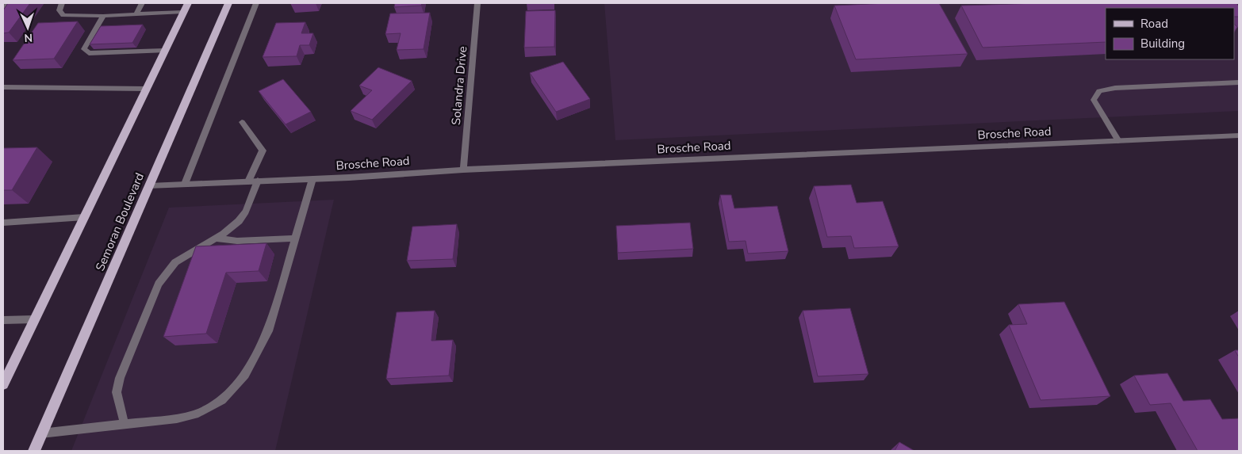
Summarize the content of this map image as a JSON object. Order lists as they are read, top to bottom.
{
  "streets": {
    "main road": ["Semoran Boulevard"],
    "street": ["Solandra Drive", "Brosche Road"]
  },
  "crossings": [
    ["Solandra Drive", "Brosche Road"],
    ["Brosche Road", "Semoran Boulevard"]
  ],
  "legend": ["Road", "Building"],
  "north": "bottom"
}
